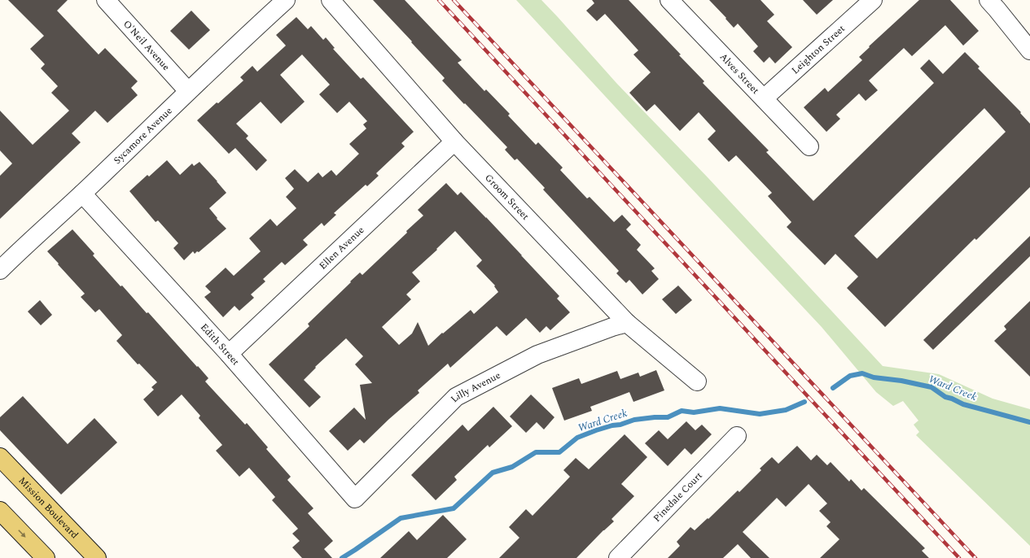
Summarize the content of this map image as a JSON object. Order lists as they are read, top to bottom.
{
  "streets": {
    "main road": ["Mission Boulevard"],
    "street": [
      "O'Neil Avenue",
      "Leighton Street",
      "Alves Street",
      "Sycamore Avenue",
      "Groom Street",
      "Ellen Avenue",
      "Edith Street",
      "Lilly Avenue",
      "Pinedale Court"
    ]
  },
  "crossings": [
    ["O'Neil Avenue", "Sycamore Avenue"],
    ["Leighton Street", "Alves Street"],
    ["Sycamore Avenue", "Edith Street"],
    ["Groom Street", "Ellen Avenue"],
    ["Groom Street", "Lilly Avenue"],
    ["Ellen Avenue", "Edith Street"],
    ["Edith Street", "Lilly Avenue"]
  ],
  "water": ["Ward Creek"]
}
